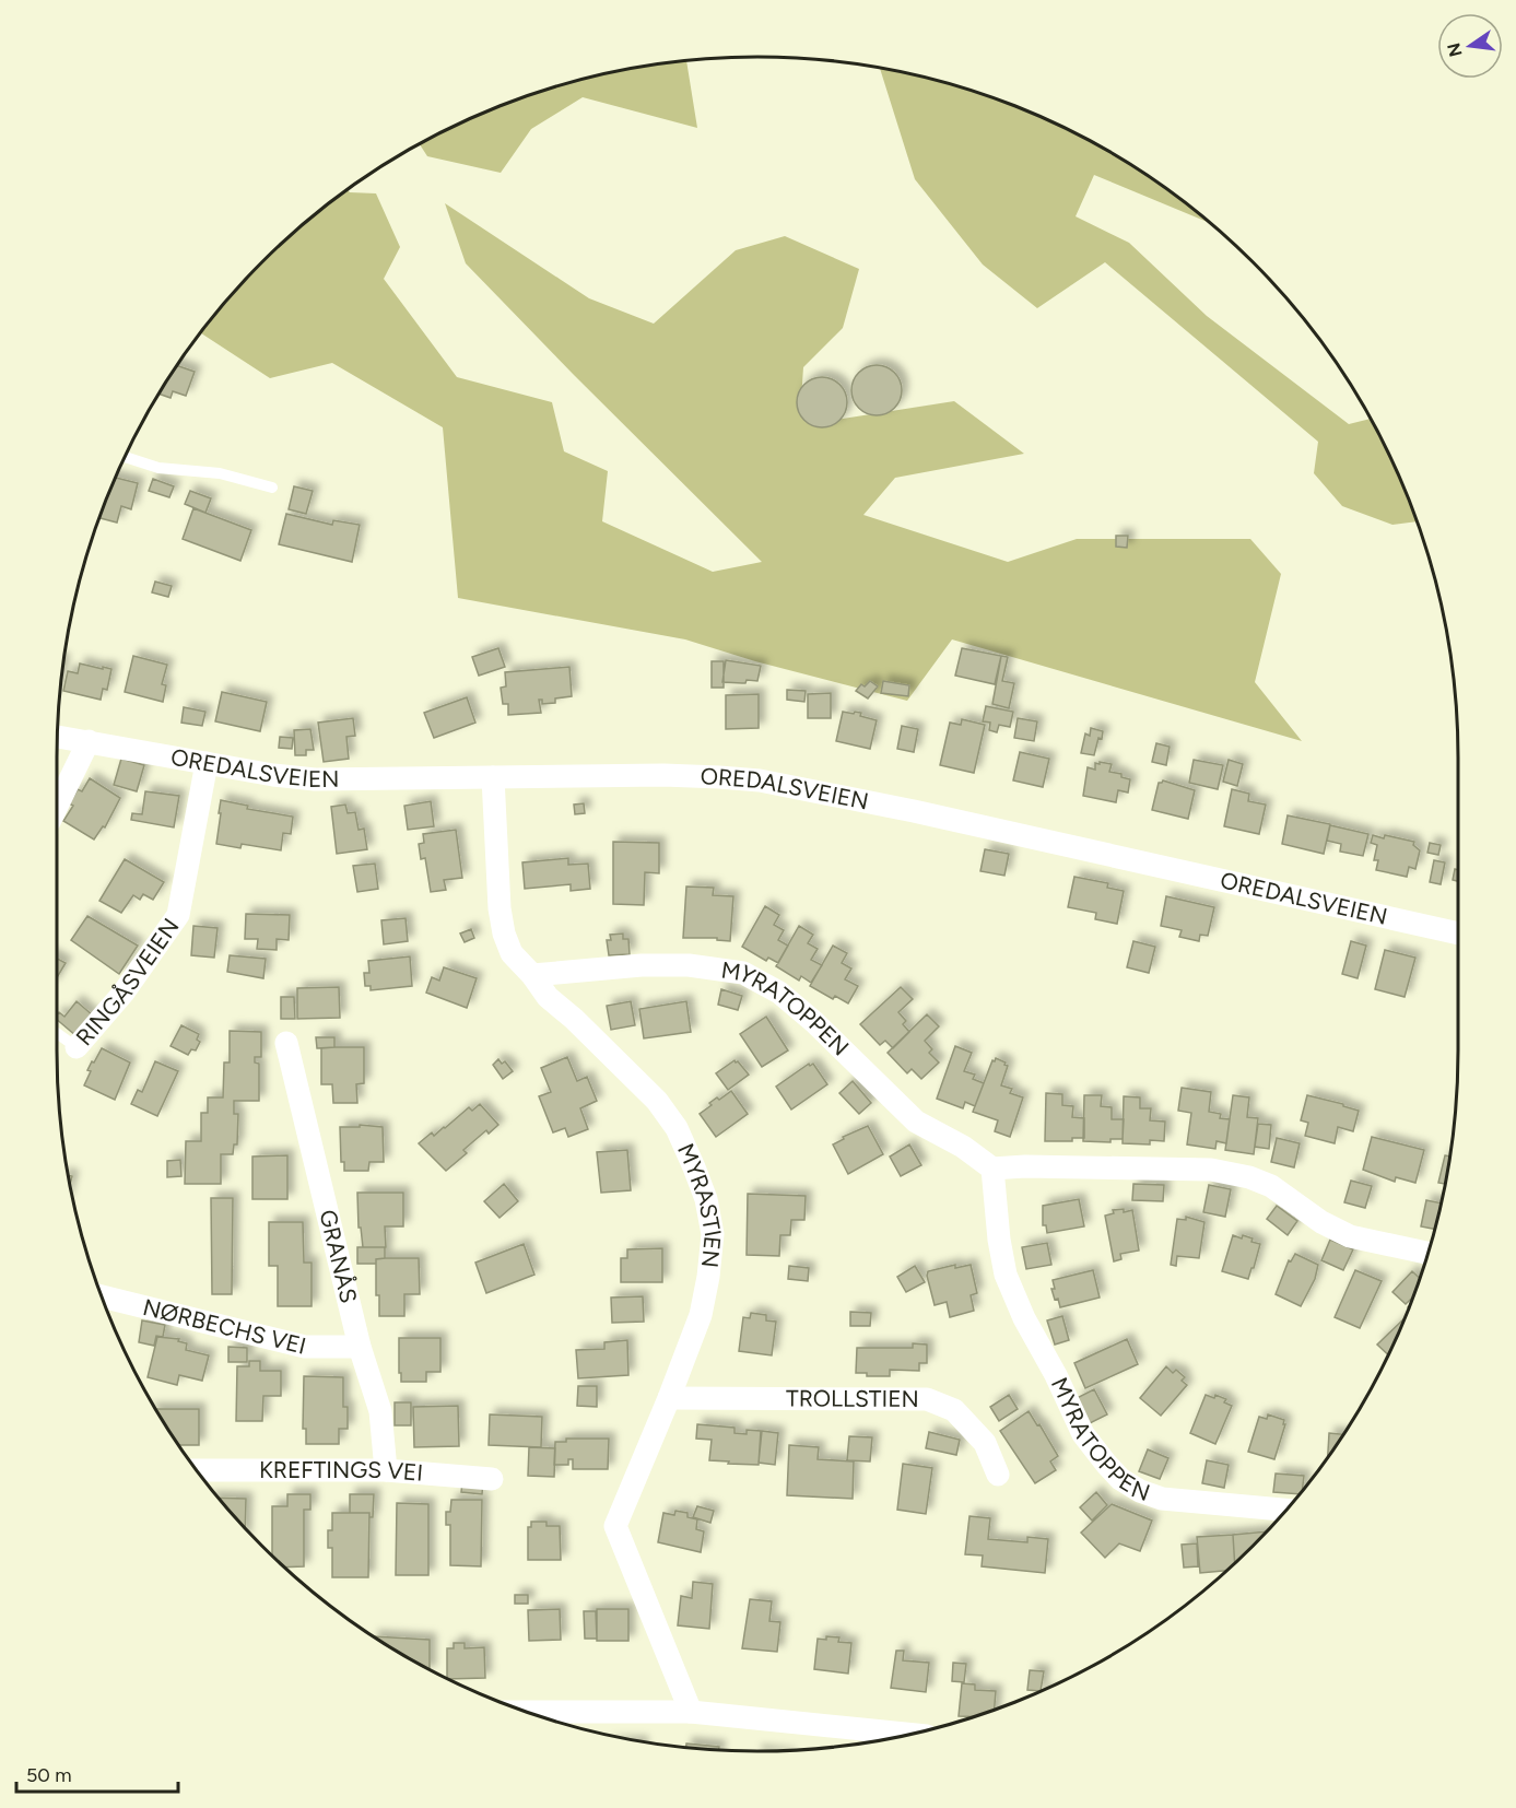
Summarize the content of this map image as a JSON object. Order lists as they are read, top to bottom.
{
  "streets": {
    "street": [
      "OREDALSVEIEN",
      "RINGÅSVEIEN",
      "MYRATOPPEN",
      "MYRASTIEN",
      "GRANÅS",
      "NØRBECHS VEI",
      "TROLLSTIEN",
      "KREFTINGS VEI"
    ]
  },
  "crossings": [
    ["OREDALSVEIEN", "RINGÅSVEIEN"],
    ["OREDALSVEIEN", "MYRASTIEN"],
    ["MYRATOPPEN", "MYRASTIEN"],
    ["MYRASTIEN", "TROLLSTIEN"],
    ["GRANÅS", "NØRBECHS VEI"],
    ["GRANÅS", "KREFTINGS VEI"]
  ],
  "scale_bar": "50 m",
  "north": "left"
}
